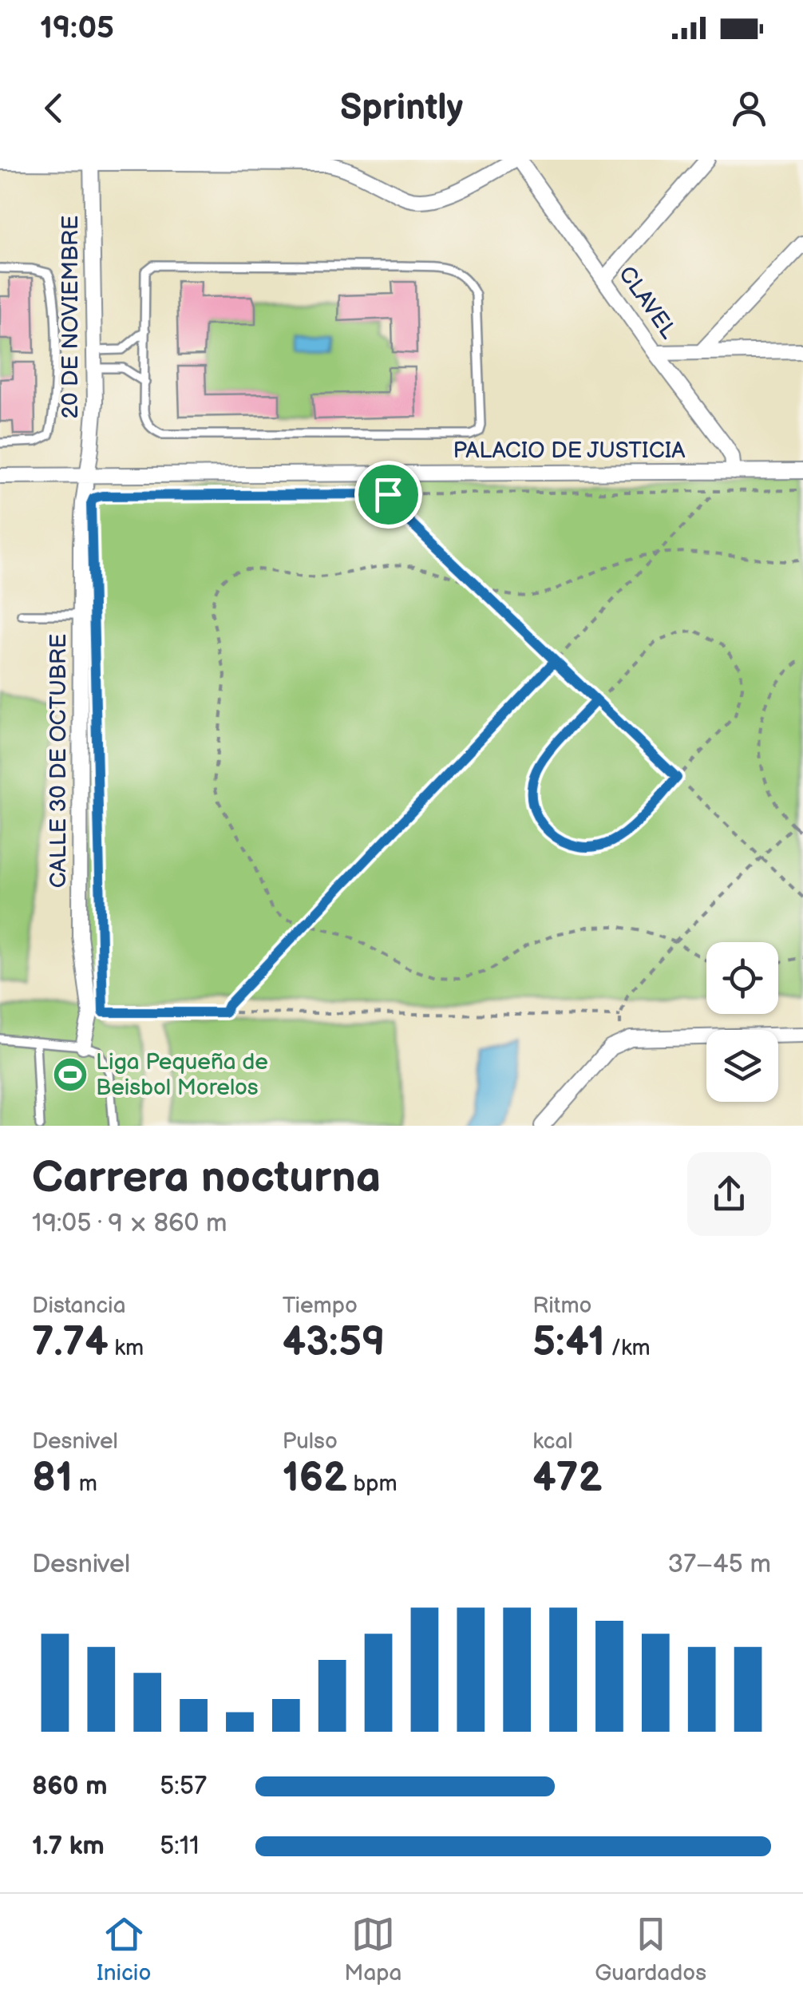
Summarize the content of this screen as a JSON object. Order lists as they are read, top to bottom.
{
  "streets": {
    "street": [
      "CLAVEL",
      "20 DE NOVIEMBRE",
      "PALACIO DE JUSTICIA",
      "CALLE 30 DE OCTUBRE"
    ]
  },
  "crossings": [
    ["CLAVEL", "PALACIO DE JUSTICIA"],
    ["20 DE NOVIEMBRE", "PALACIO DE JUSTICIA"],
    ["20 DE NOVIEMBRE", "CALLE 30 DE OCTUBRE"],
    ["PALACIO DE JUSTICIA", "CALLE 30 DE OCTUBRE"]
  ],
  "places": {
    "sports": ["Liga Pequeña de Beisbol Morelos"]
  },
  "page": {
    "status": "19:05",
    "header": "Sprintly",
    "heading": ["Carrera nocturna", "19:05 · 9 × 860 m"],
    "stats": [
      ["Distancia", "7.74 km"],
      ["Tiempo", "43:59"],
      ["Ritmo", "5:41 /km"],
      ["Desnivel", "81 m"],
      ["Pulso", "162 bpm"],
      ["kcal", "472"]
    ],
    "chart": ["Desnivel", "37–45 m"],
    "list": [
      {
        "name": "860 m",
        "note": "5:57"
      },
      {
        "name": "1.7 km",
        "note": "5:11"
      }
    ],
    "tabs": ["Inicio", "Mapa", "Guardados"]
  }
}
